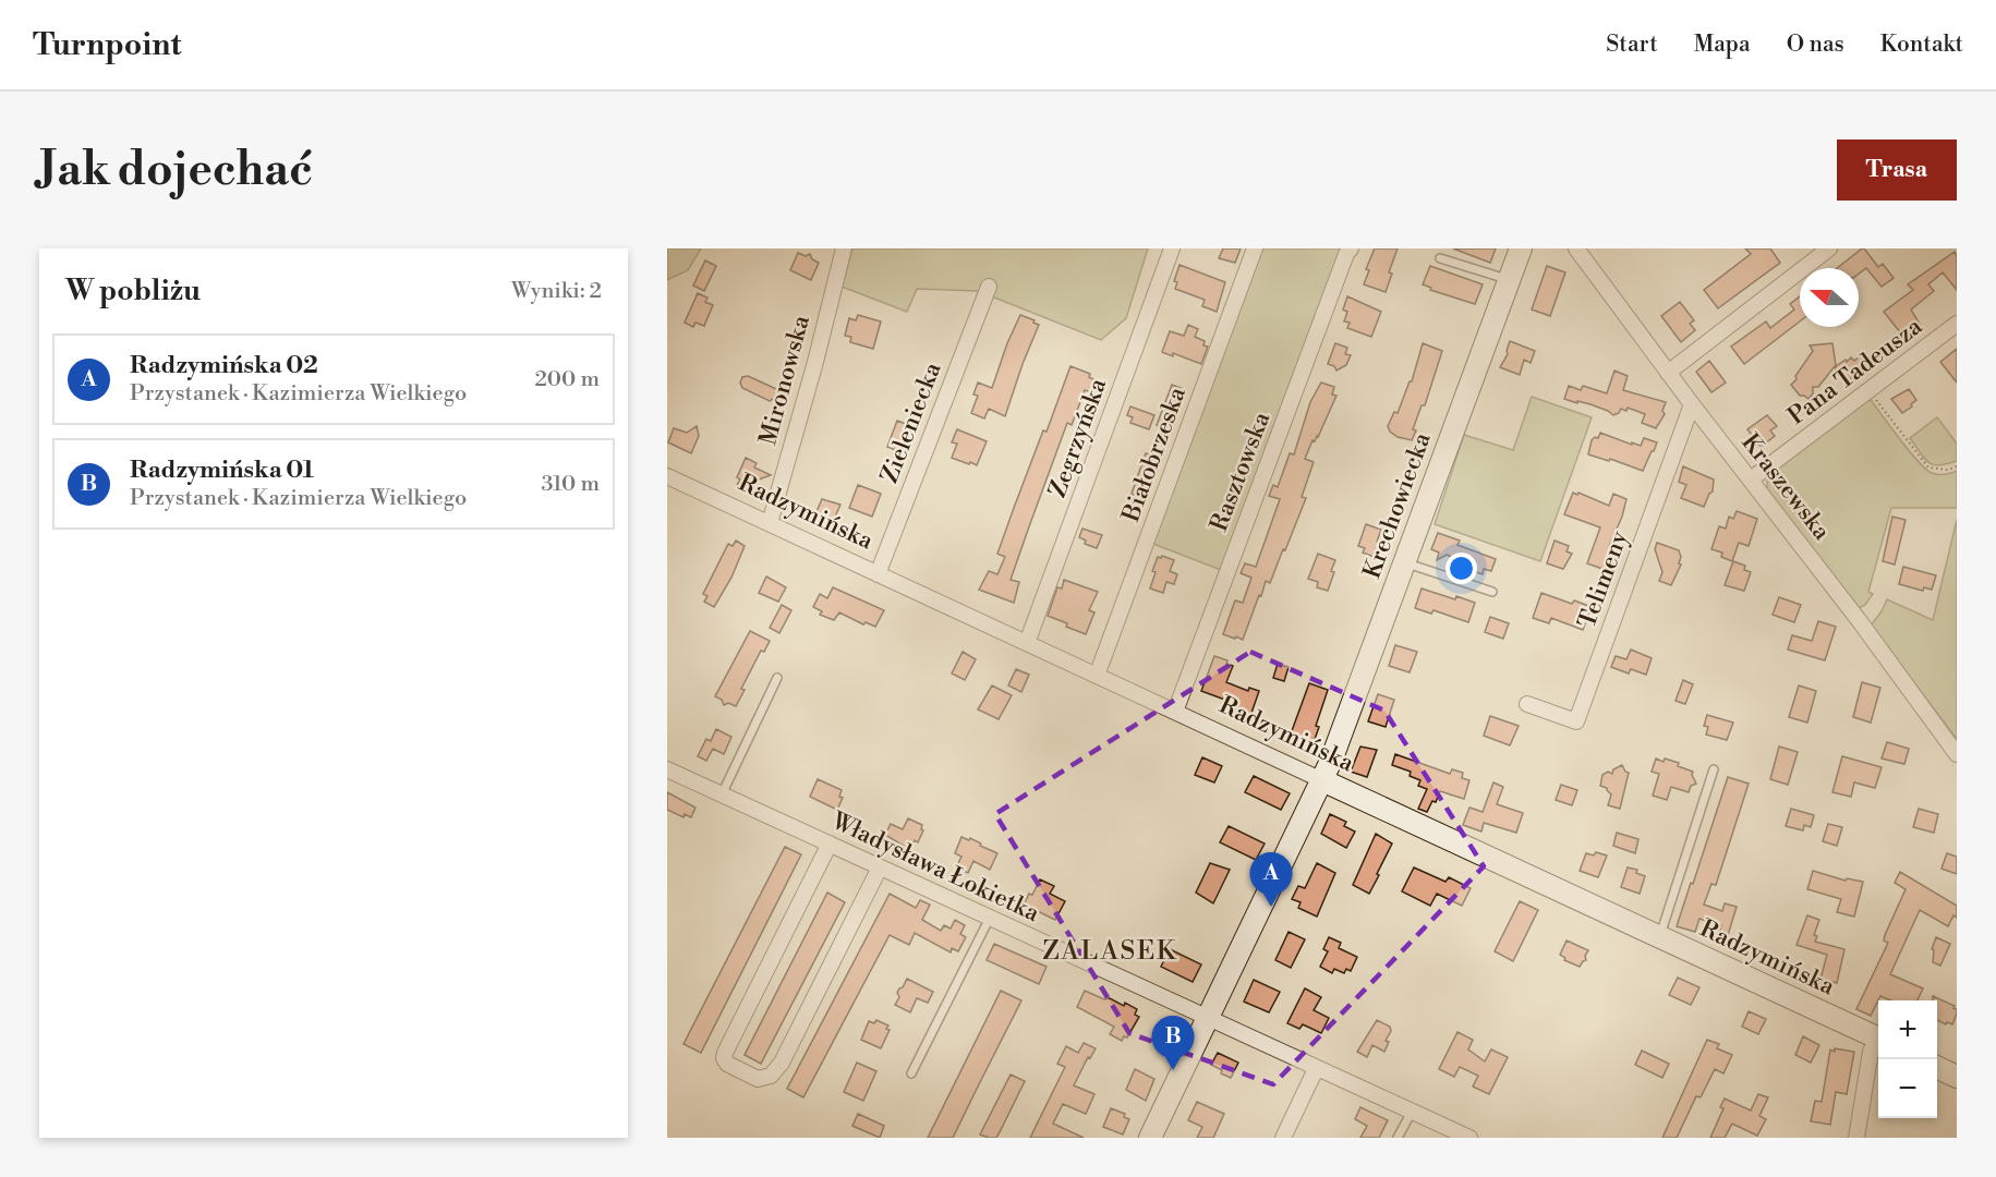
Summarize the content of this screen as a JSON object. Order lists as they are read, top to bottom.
{
  "streets": {
    "street": [
      "Pana Tadeusza",
      "Mironowska",
      "Zieleniecka",
      "Zegrzyńska",
      "Białobrzeska",
      "Rasztowska",
      "Kraszewska",
      "Krechowiecka",
      "Radzymińska",
      "Telimeny",
      "Władysława Łokietka"
    ]
  },
  "crossings": [
    ["Pana Tadeusza", "Kraszewska"],
    ["Mironowska", "Radzymińska"],
    ["Zieleniecka", "Radzymińska"],
    ["Zegrzyńska", "Radzymińska"],
    ["Białobrzeska", "Radzymińska"],
    ["Rasztowska", "Radzymińska"],
    ["Kraszewska", "Telimeny"],
    ["Krechowiecka", "Radzymińska"],
    ["Krechowiecka", "Władysława Łokietka"]
  ],
  "districts": ["ZALASEK"],
  "north": "left",
  "page": {
    "header": "Turnpoint",
    "nav": [
      "Start",
      "Mapa",
      "O nas",
      "Kontakt"
    ],
    "buttons": "Trasa",
    "title": "Jak dojechać",
    "heading": ["W pobliżu", "Wyniki: 2"],
    "list": [
      {
        "mark": "A",
        "name": "Radzymińska 02",
        "note": "Przystanek · Kazimierza Wielkiego",
        "value": "200 m"
      },
      {
        "mark": "B",
        "name": "Radzymińska 01",
        "note": "Przystanek · Kazimierza Wielkiego",
        "value": "310 m"
      }
    ],
    "pins": ["A", "B"],
    "map_buttons": ["+", "−"]
  }
}
